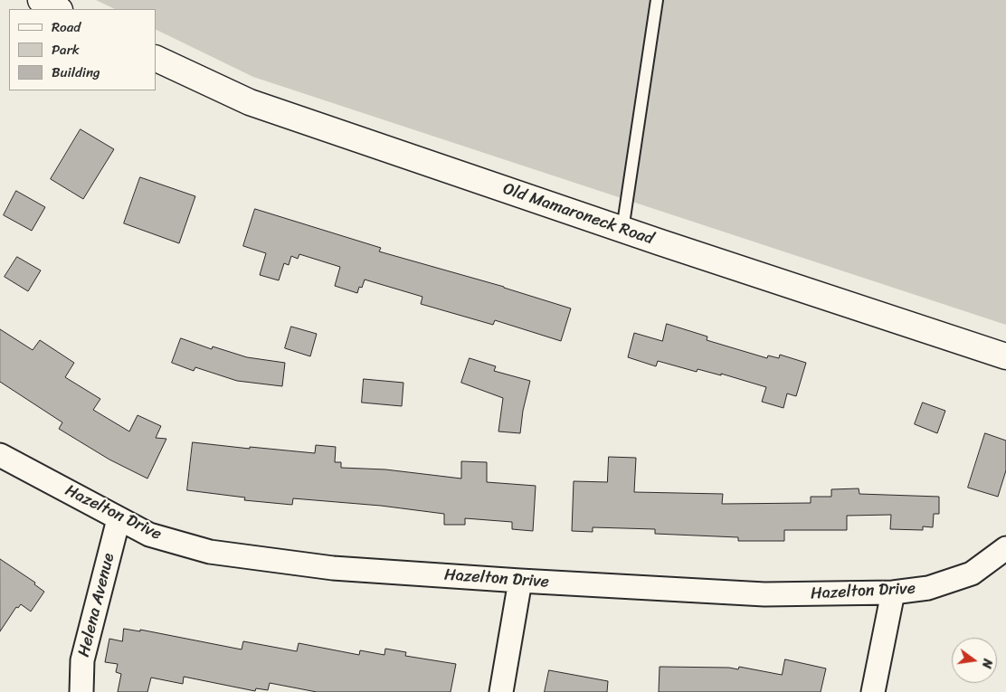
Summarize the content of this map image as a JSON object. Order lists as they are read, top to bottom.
{
  "streets": {
    "main road": ["Old Mamaroneck Road"],
    "street": ["Hazelton Drive", "Helena Avenue"]
  },
  "crossings": [
    ["Hazelton Drive", "Helena Avenue"]
  ],
  "legend": ["Road", "Park", "Building"],
  "north": "right"
}
